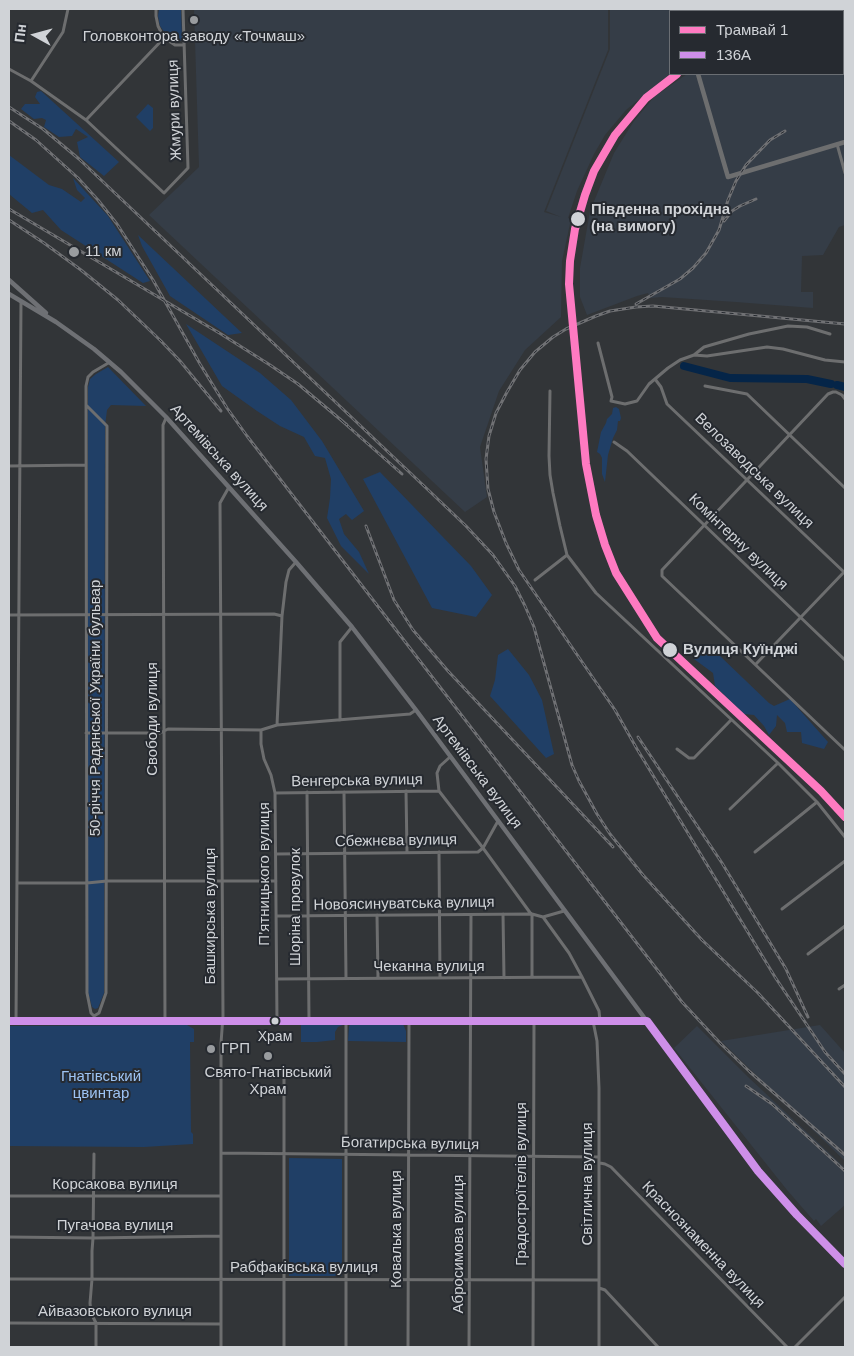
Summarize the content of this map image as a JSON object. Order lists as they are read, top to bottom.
{
  "streets": {
    "main road": ["Артемівська вулиця"],
    "street": [
      "Жмури вулиця",
      "Велозаводська вулиця",
      "Комінтерну вулиця",
      "50-річчя Радянської України бульвар",
      "Свободи вулиця",
      "Венгерська вулиця",
      "Сбежнєва вулиця",
      "П’ятницького вулиця",
      "Новоясинуватська вулиця",
      "Шоріна провулок",
      "Башкирська вулиця",
      "Чеканна вулиця",
      "Богатирська вулиця",
      "Градостроїтелiв вулиця",
      "Світлична вулиця",
      "Корсакова вулиця",
      "Пугачова вулиця",
      "Ковалька вулиця",
      "Абросимова вулиця",
      "Краснознаменна вулиця",
      "Рабфаківська вулиця",
      "Айвазовського вулиця"
    ]
  },
  "crossings": [
    ["Артемівська вулиця", "50-річчя Радянської України бульвар"],
    ["Артемівська вулиця", "Свободи вулиця"],
    ["Артемівська вулиця", "Башкирська вулиця"],
    ["Венгерська вулиця", "П’ятницького вулиця"],
    ["Венгерська вулиця", "Шоріна провулок"],
    ["Сбежнєва вулиця", "П’ятницького вулиця"],
    ["Сбежнєва вулиця", "Шоріна провулок"],
    ["П’ятницького вулиця", "Новоясинуватська вулиця"],
    ["П’ятницького вулиця", "Чеканна вулиця"],
    ["Новоясинуватська вулиця", "Шоріна провулок"],
    ["Новоясинуватська вулиця", "Абросимова вулиця"],
    ["Шоріна провулок", "Чеканна вулиця"],
    ["Башкирська вулиця", "Богатирська вулиця"],
    ["Башкирська вулиця", "Корсакова вулиця"],
    ["Башкирська вулиця", "Пугачова вулиця"],
    ["Башкирська вулиця", "Рабфаківська вулиця"],
    ["Башкирська вулиця", "Айвазовського вулиця"],
    ["Чеканна вулиця", "Абросимова вулиця"],
    ["Богатирська вулиця", "Градостроїтелiв вулиця"],
    ["Богатирська вулиця", "Світлична вулиця"],
    ["Богатирська вулиця", "Ковалька вулиця"],
    ["Богатирська вулиця", "Абросимова вулиця"],
    ["Градостроїтелiв вулиця", "Рабфаківська вулиця"],
    ["Світлична вулиця", "Краснознаменна вулиця"],
    ["Світлична вулиця", "Рабфаківська вулиця"],
    ["Ковалька вулиця", "Рабфаківська вулиця"],
    ["Абросимова вулиця", "Рабфаківська вулиця"]
  ],
  "parks": ["Гнатівський цвинтар"],
  "places": [
    "Головконтора заводу «Точмаш»",
    "Південна прохідна (на вимогу)",
    "11 км",
    "Вулиця Куїнджі",
    "Храм",
    "ГРП",
    "Свято-Гнатівський Храм"
  ],
  "lines": ["tram line 1", "transit line 136А"],
  "legend": ["Трамвай 1", "136А"],
  "north": "left"
}
